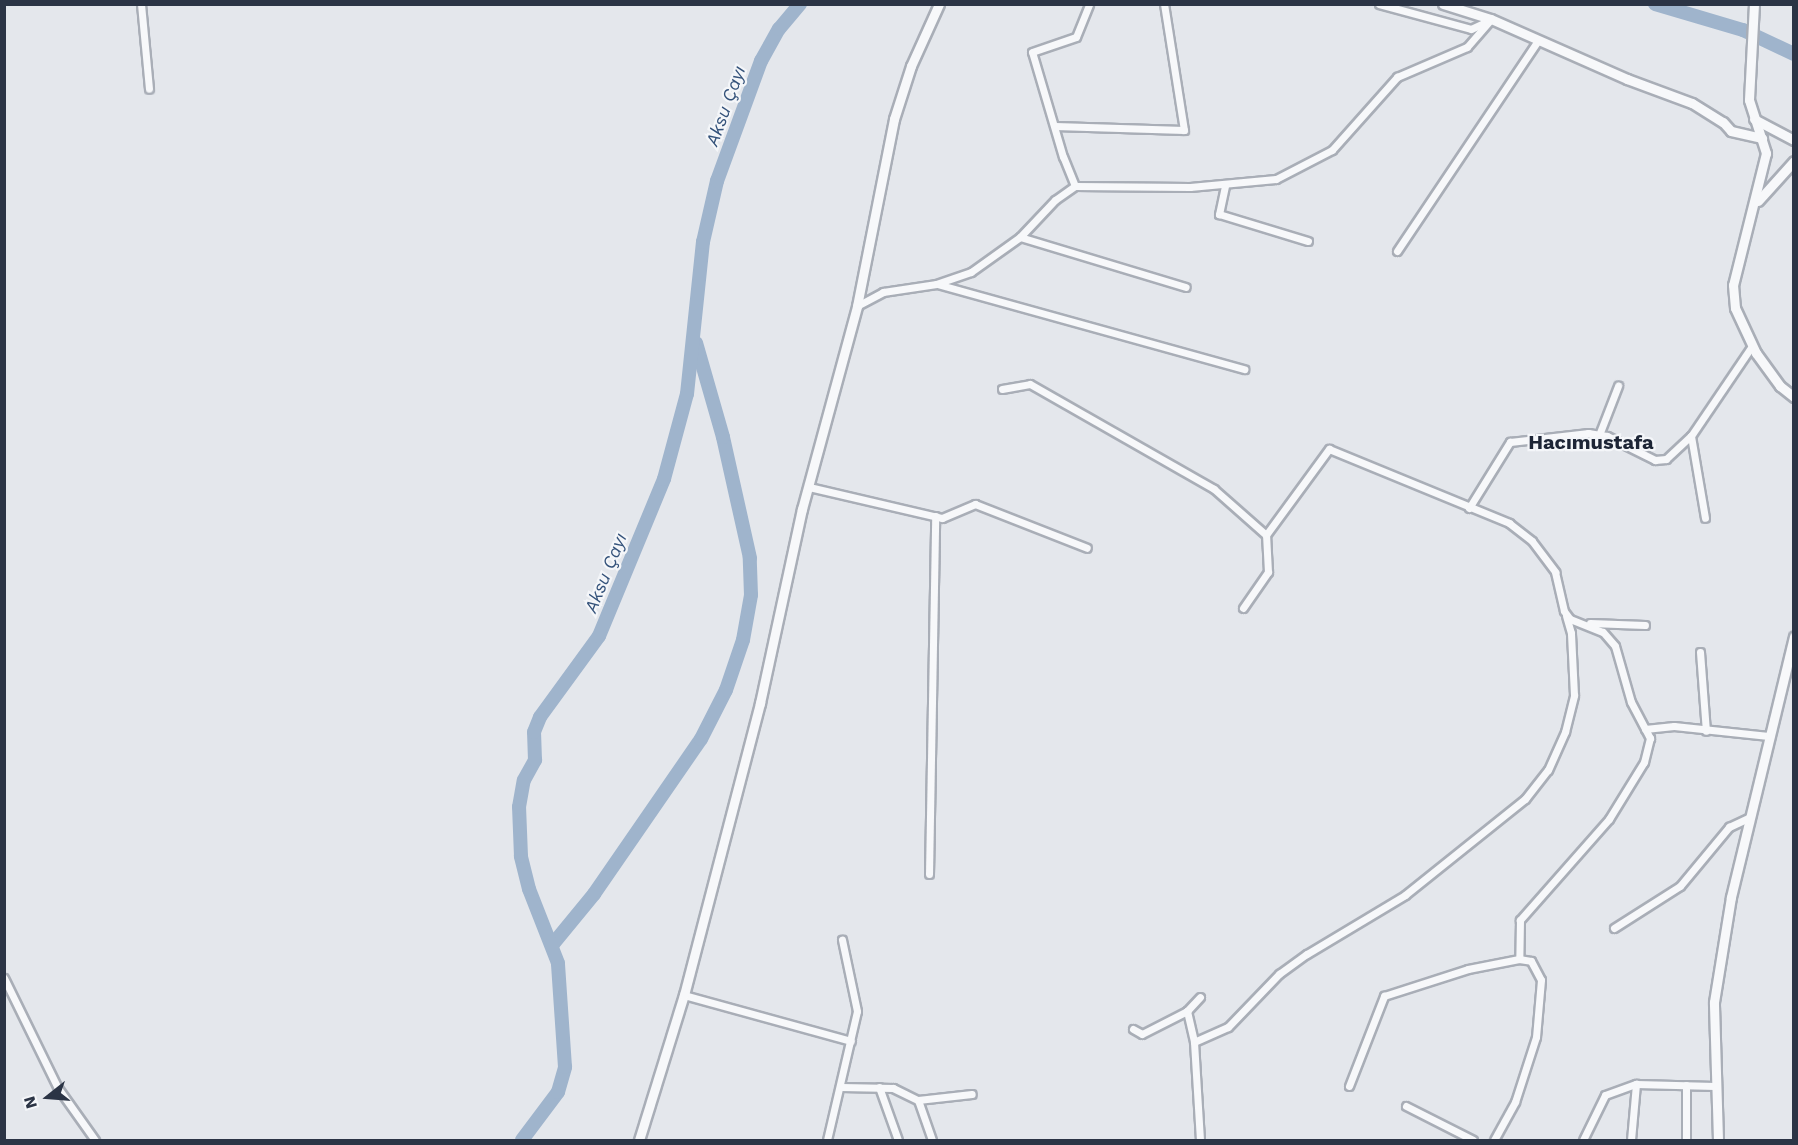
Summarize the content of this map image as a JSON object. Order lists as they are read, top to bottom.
{
  "districts": ["Hacımustafa"],
  "water": ["Aksu Çayı"],
  "north": "left"
}
